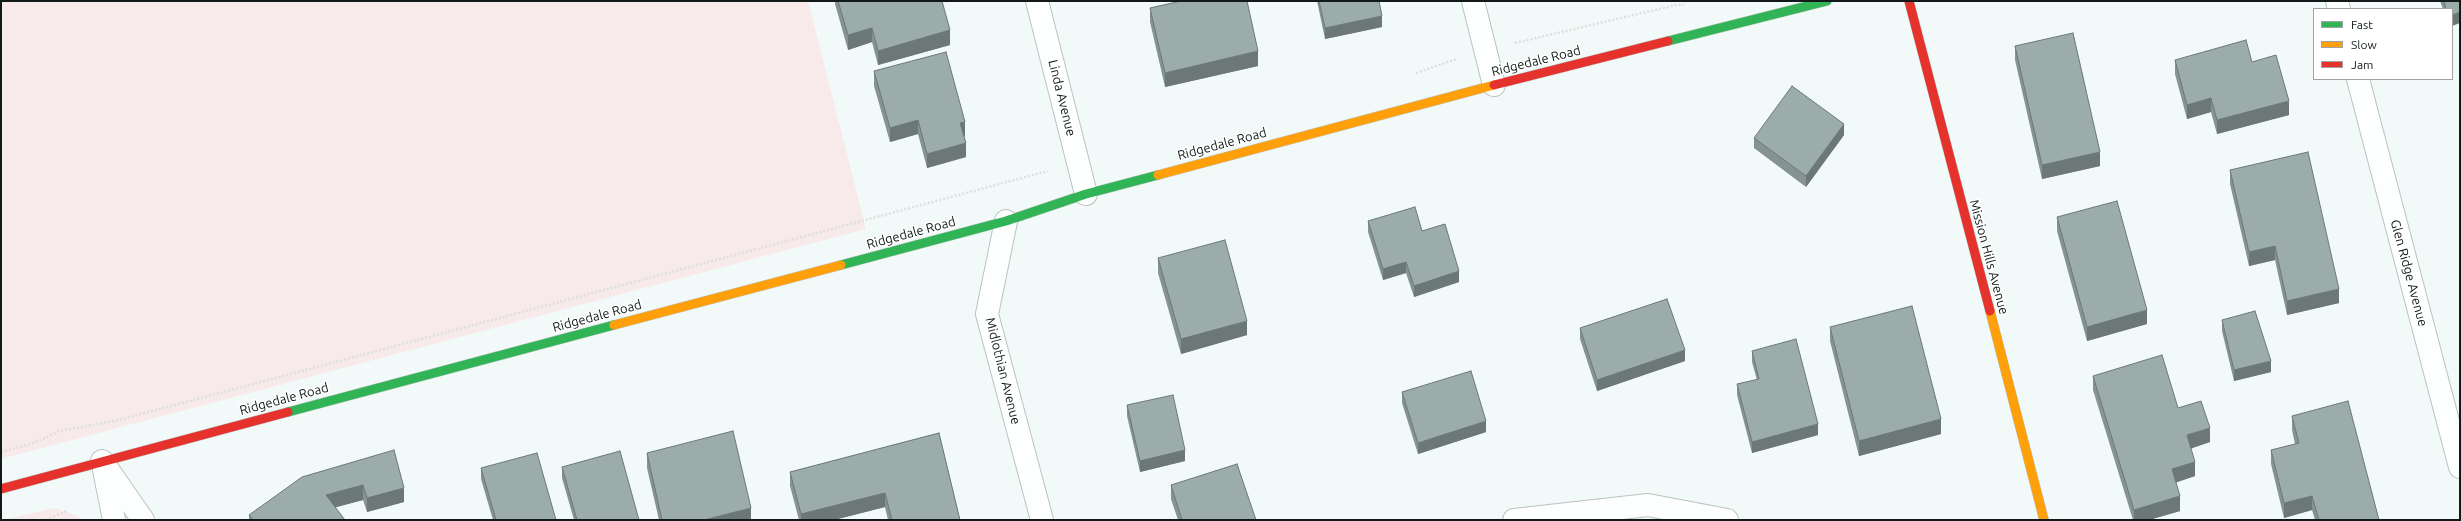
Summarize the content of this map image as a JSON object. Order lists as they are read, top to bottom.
{
  "streets": {
    "street": [
      "Ridgedale Road",
      "Linda Avenue",
      "Mission Hills Avenue",
      "Glen Ridge Avenue",
      "Midlothian Avenue"
    ]
  },
  "crossings": [
    ["Ridgedale Road", "Linda Avenue"],
    ["Ridgedale Road", "Midlothian Avenue"]
  ],
  "legend": ["Fast", "Slow", "Jam"]
}
